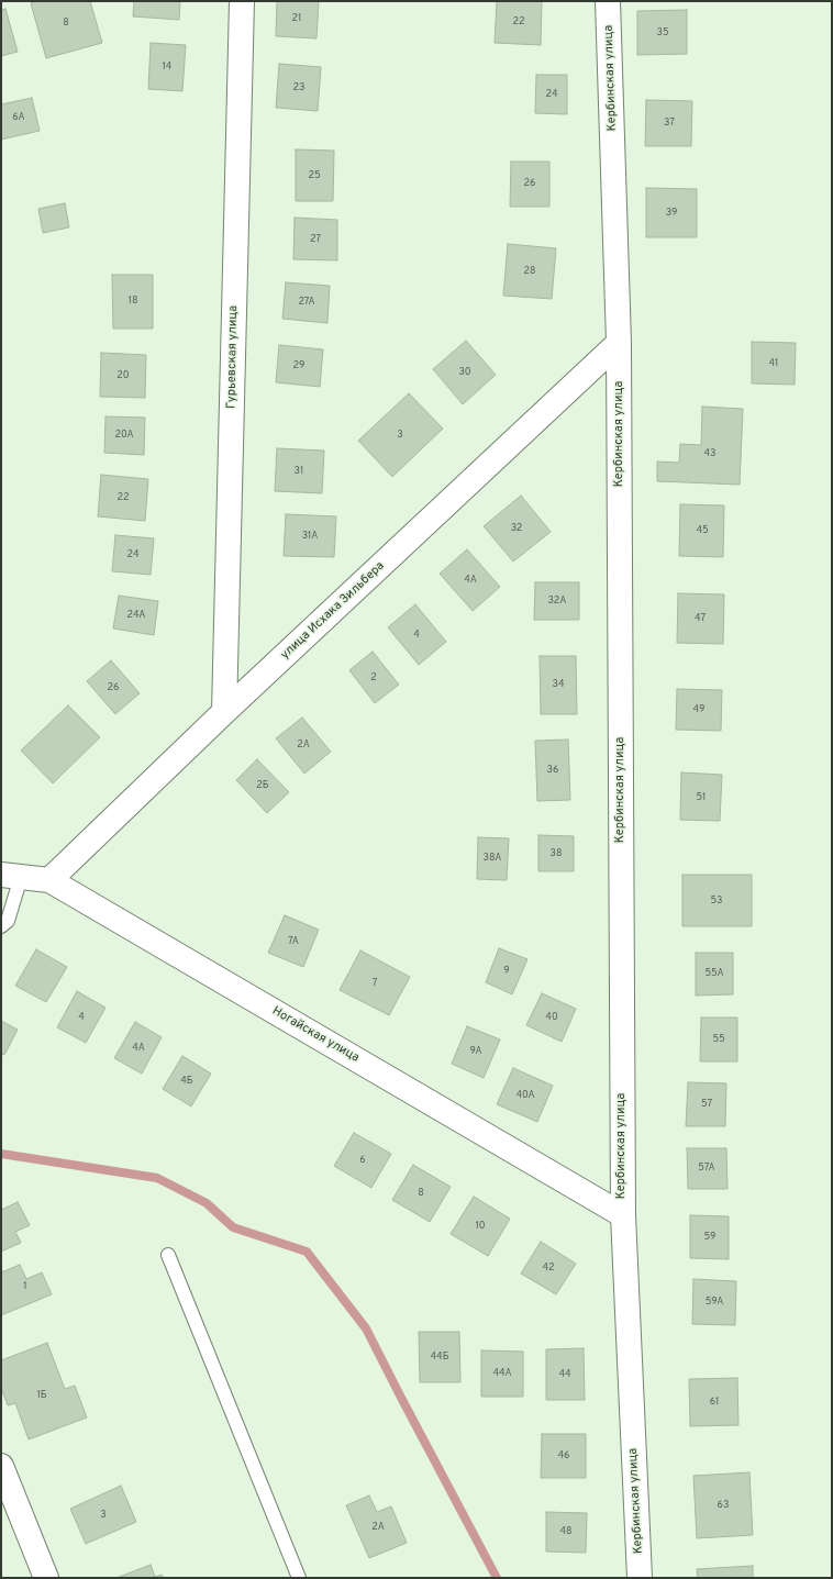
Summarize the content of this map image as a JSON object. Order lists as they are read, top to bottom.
{
  "streets": {
    "street": [
      "Кербинская улица",
      "Гурьевская улица",
      "улица Исхака Зильбера",
      "Ногайская улица"
    ]
  },
  "crossings": [
    ["Кербинская улица", "улица Исхака Зильбера"],
    ["Кербинская улица", "Ногайская улица"],
    ["Гурьевская улица", "улица Исхака Зильбера"],
    ["улица Исхака Зильбера", "Ногайская улица"]
  ],
  "house_numbers": [
    "21",
    "22",
    "8",
    "35",
    "14",
    "23",
    "24",
    "6А",
    "37",
    "25",
    "26",
    "39",
    "27",
    "28",
    "18",
    "27А",
    "41",
    "29",
    "30",
    "20",
    "20А",
    "3",
    "43",
    "31",
    "22",
    "32",
    "45",
    "31А",
    "24",
    "4A",
    "32А",
    "24А",
    "47",
    "4",
    "2",
    "34",
    "26",
    "49",
    "2А",
    "36",
    "2Б",
    "51",
    "38",
    "38А",
    "53",
    "7А",
    "9",
    "55А",
    "7",
    "4",
    "40",
    "55",
    "4А",
    "9А",
    "4Б",
    "40А",
    "57",
    "6",
    "57А",
    "8",
    "10",
    "59",
    "42",
    "1",
    "59А",
    "44Б",
    "44А",
    "44",
    "1Б",
    "61",
    "46",
    "63",
    "3",
    "2А",
    "48"
  ]
}
